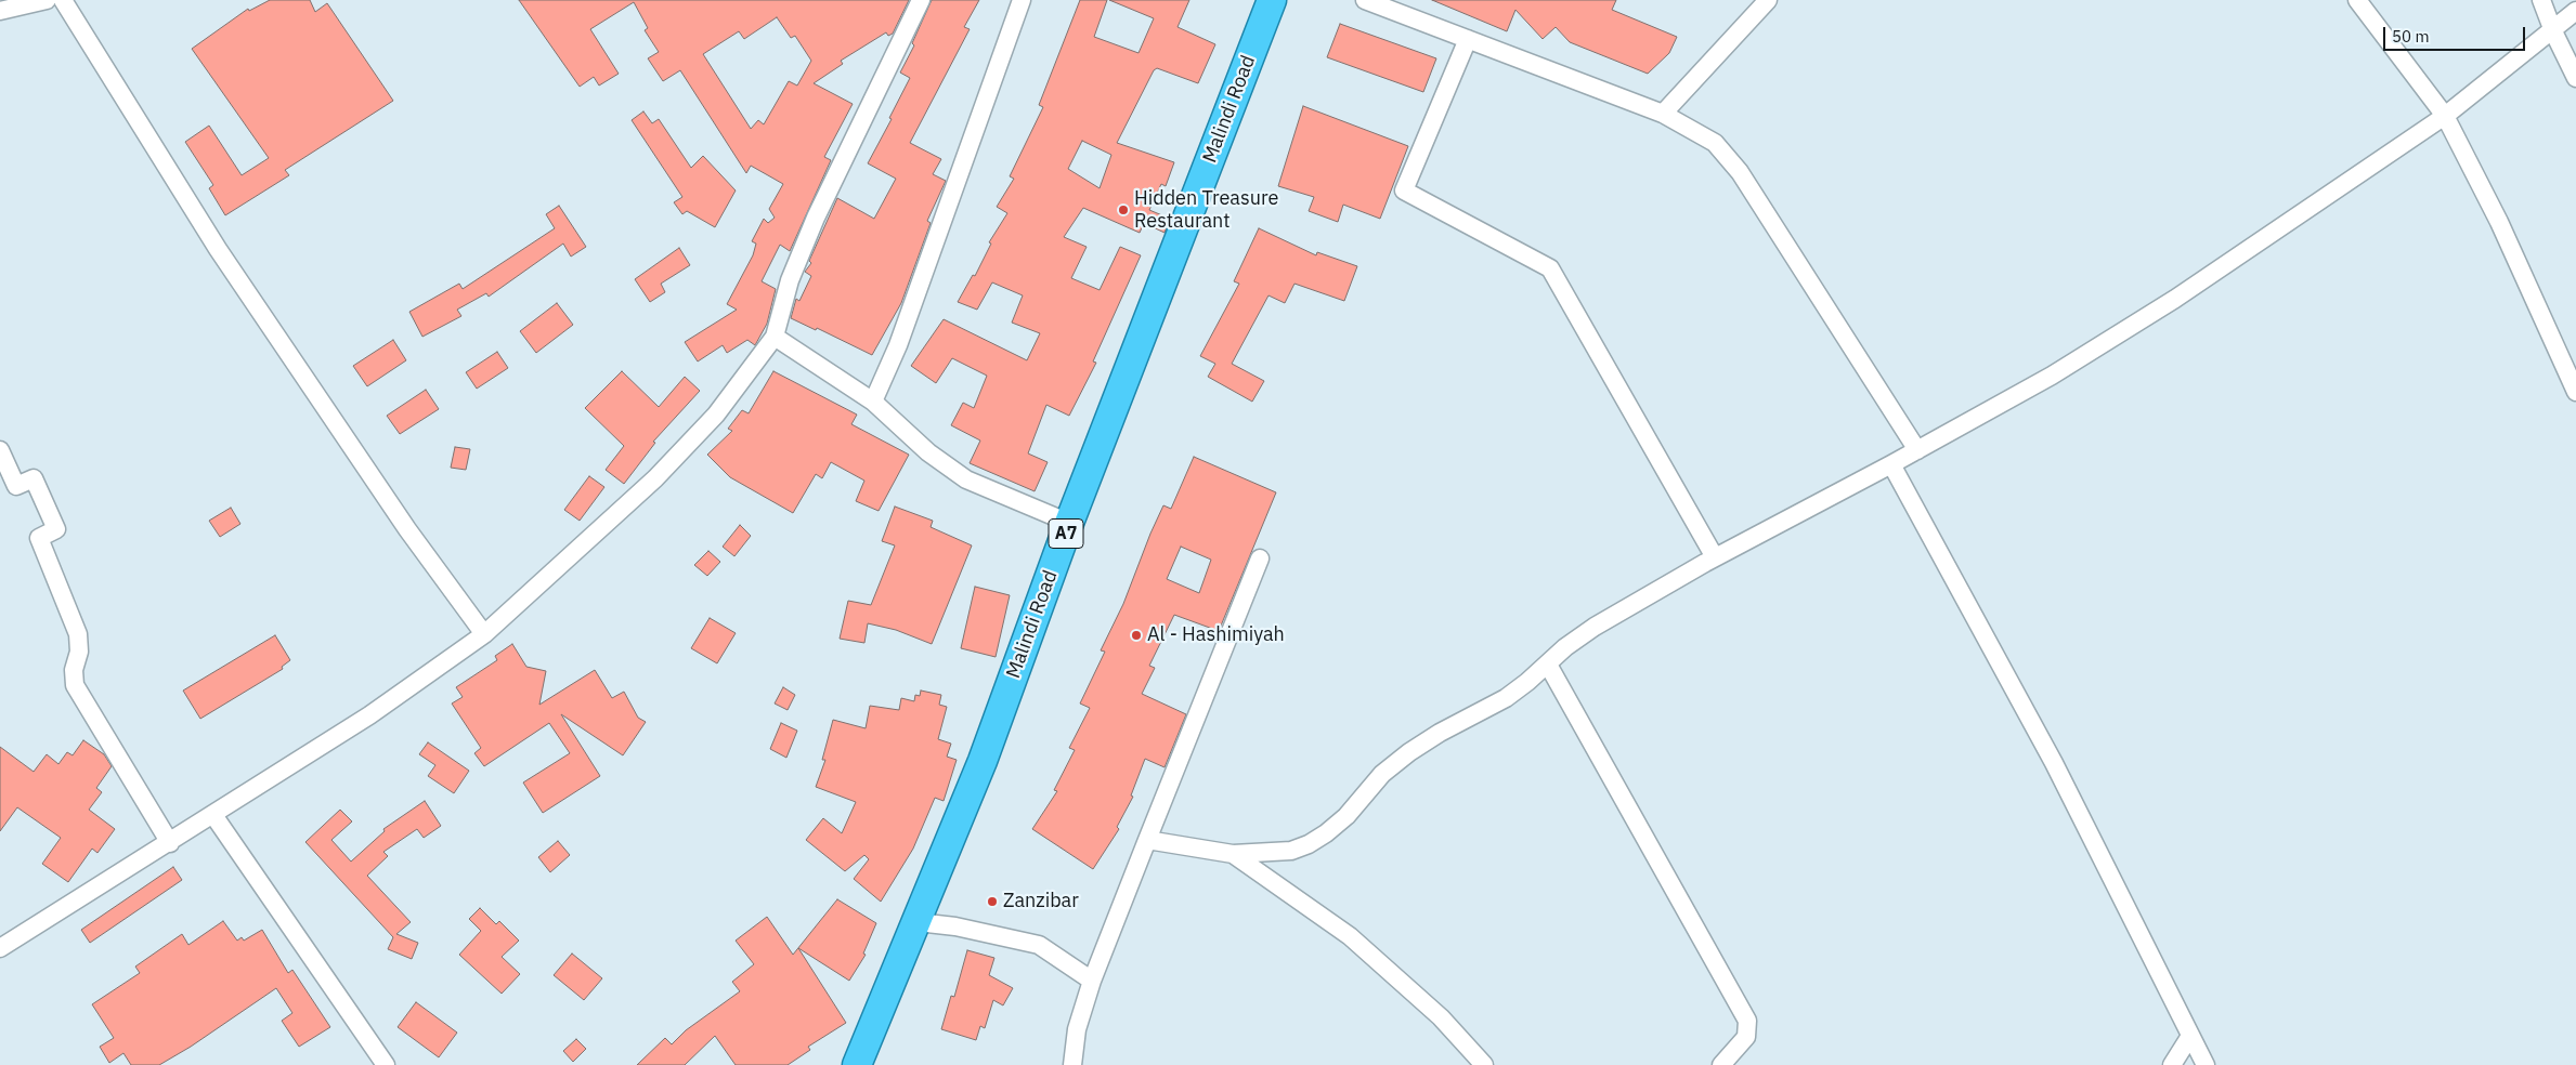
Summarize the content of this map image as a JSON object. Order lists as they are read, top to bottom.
{
  "streets": {
    "highway": ["Malindi Road", "A7"]
  },
  "places": ["Hidden Treasure Restaurant", "Al - Hashimiyah", "Zanzibar"],
  "scale_bar": "50 m"
}
